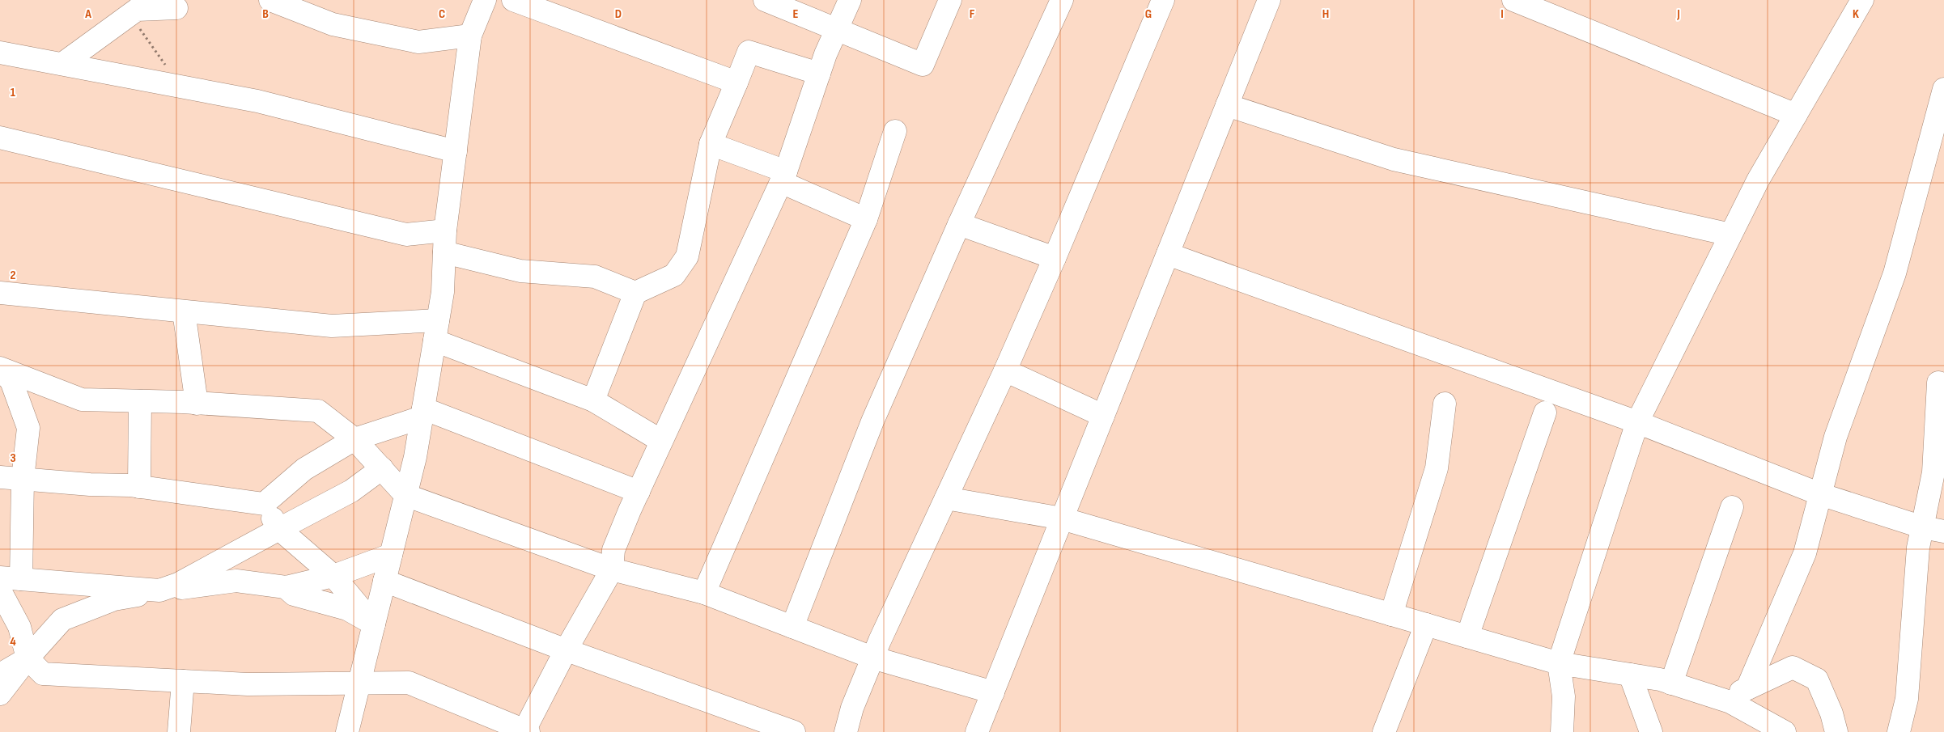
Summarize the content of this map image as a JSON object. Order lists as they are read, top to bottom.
{
  "grid": {
    "columns": [
      "A",
      "B",
      "C",
      "D",
      "E",
      "F",
      "G",
      "H",
      "I",
      "J",
      "K"
    ],
    "rows": [
      "1",
      "2",
      "3",
      "4"
    ]
  }
}
